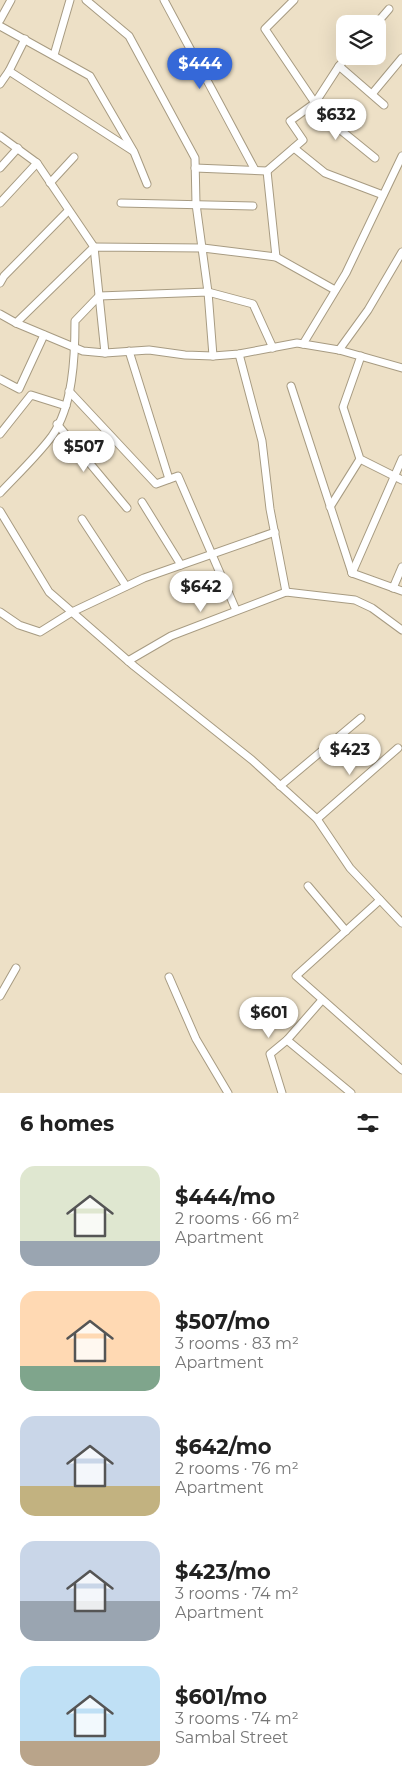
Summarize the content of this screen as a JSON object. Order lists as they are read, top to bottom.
{
  "page": {
    "price": [
      "$444",
      "$632",
      "$507",
      "$642",
      "$423",
      "$601"
    ],
    "heading": "6 homes",
    "list": [
      {
        "name": "$444/mo",
        "note": "2 rooms · 66 m² · Apartment"
      },
      {
        "name": "$507/mo",
        "note": "3 rooms · 83 m² · Apartment"
      },
      {
        "name": "$642/mo",
        "note": "2 rooms · 76 m² · Apartment"
      },
      {
        "name": "$423/mo",
        "note": "3 rooms · 74 m² · Apartment"
      },
      {
        "name": "$601/mo",
        "note": "3 rooms · 74 m² · Sambal Street"
      }
    ]
  }
}
